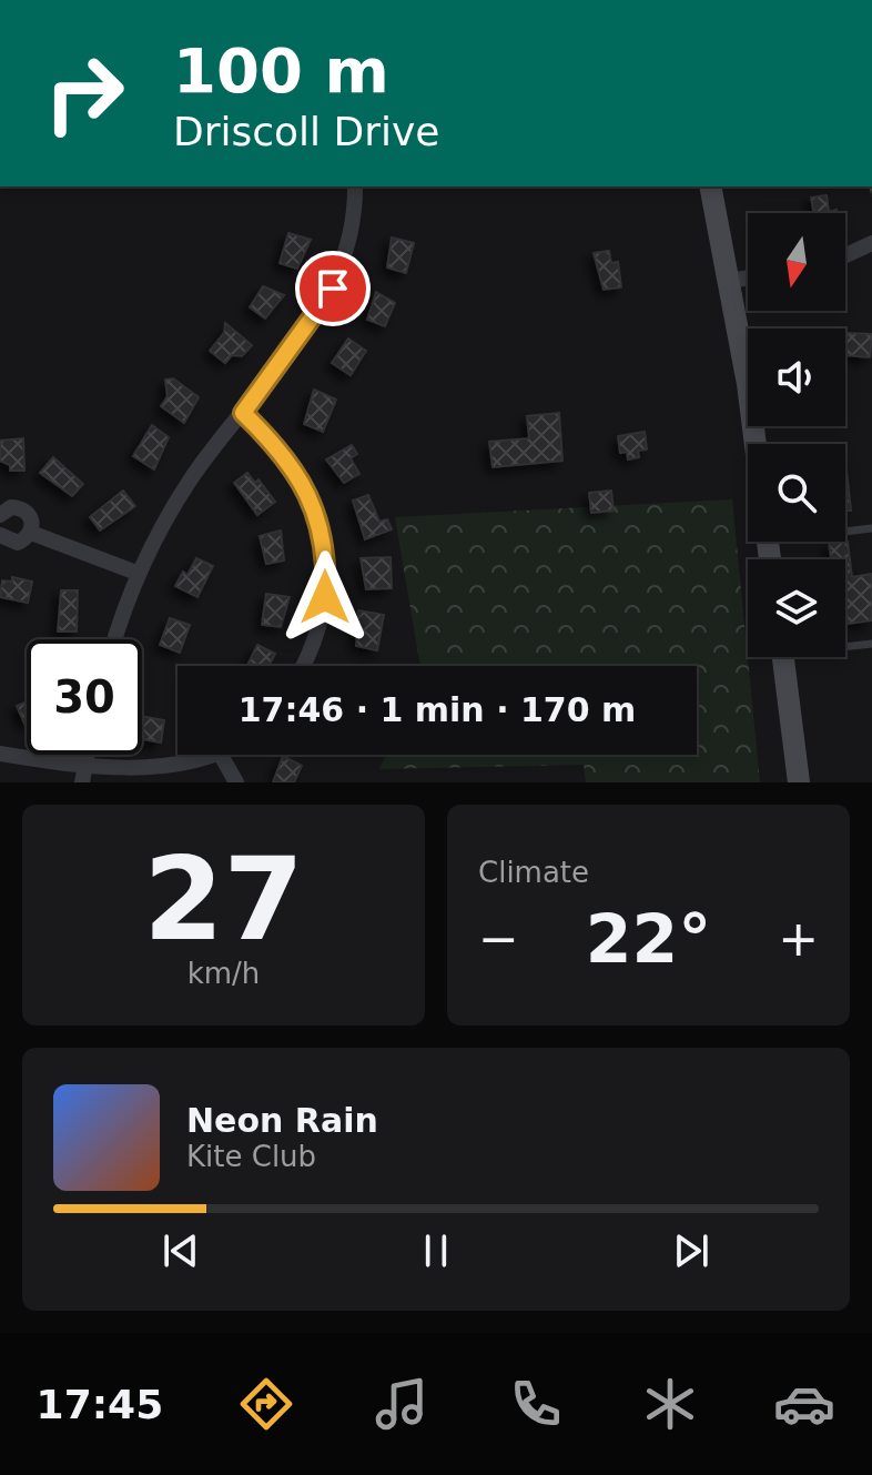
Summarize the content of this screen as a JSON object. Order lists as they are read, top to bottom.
{
  "north": "bottom",
  "page": {
    "turn": ["100 m", "Driscoll Drive"],
    "limit": "30",
    "trip": "17:46 · 1 min · 170 m",
    "tile": [
      ["27", "km/h"],
      "Climate"
    ],
    "heat": ["−", "22°", "+"],
    "song": ["Neon Rain", "Kite Club"],
    "tabs": "17:45"
  }
}
